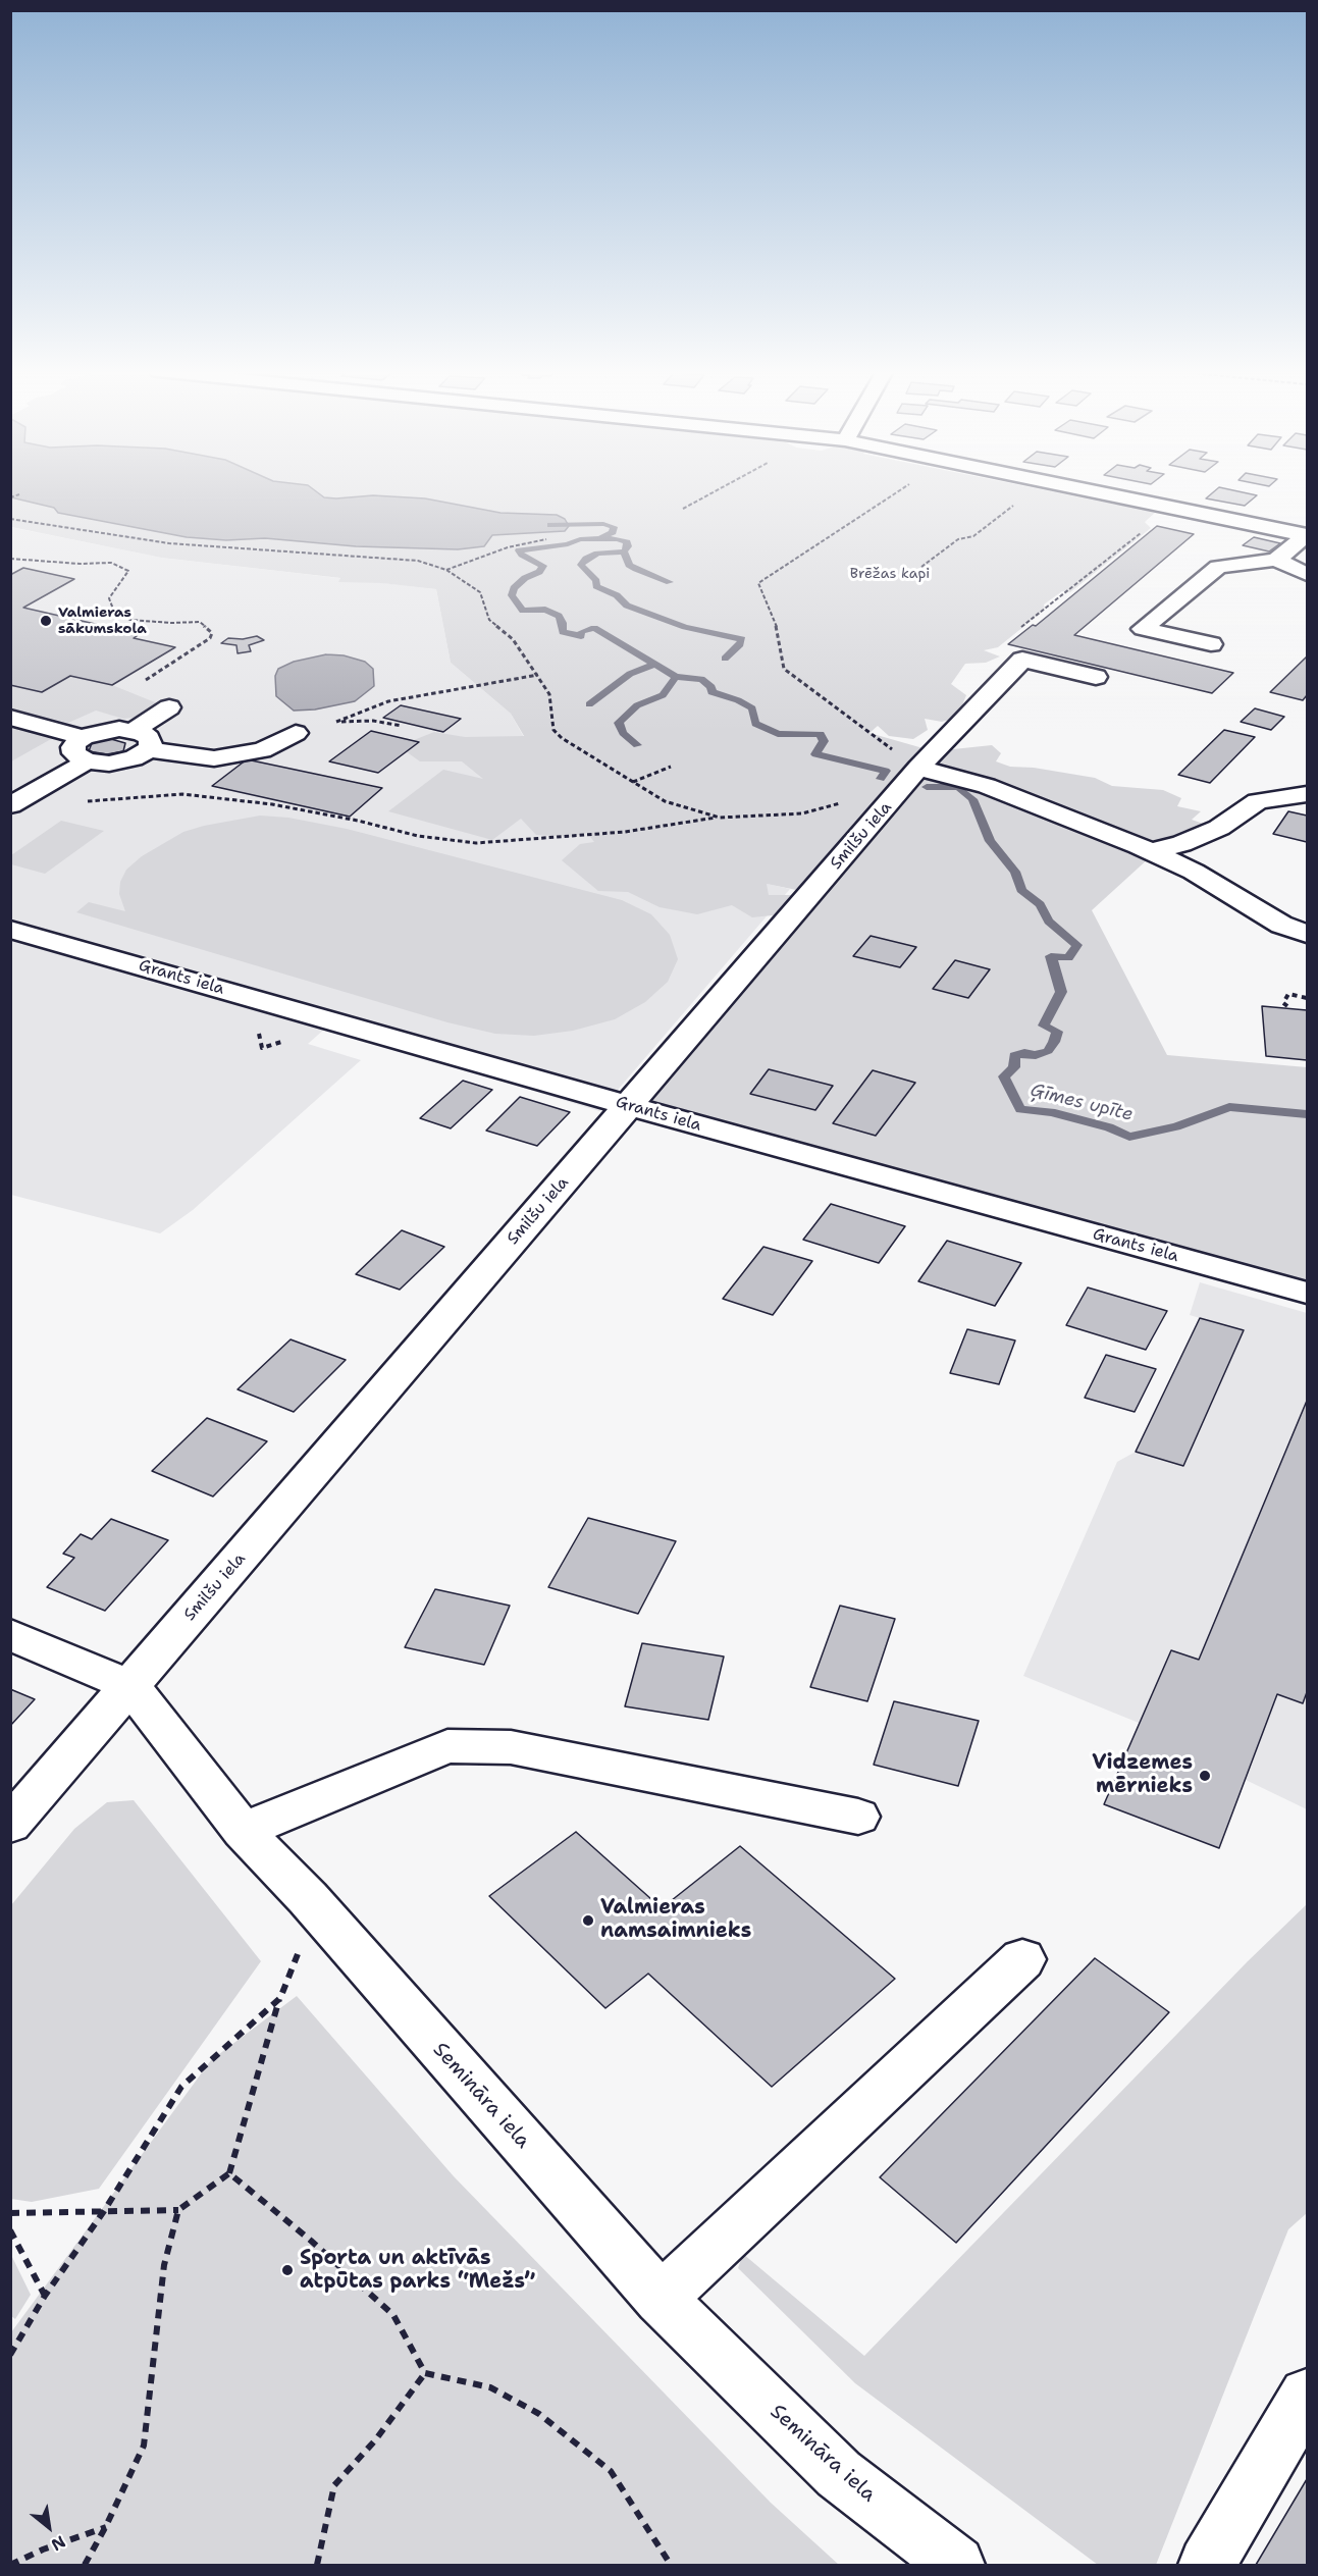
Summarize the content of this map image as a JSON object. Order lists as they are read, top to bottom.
{
  "streets": {
    "street": ["Smilšu iela", "Grants iela", "Semināra iela"]
  },
  "crossings": [
    ["Smilšu iela", "Grants iela"],
    ["Smilšu iela", "Semināra iela"]
  ],
  "water": ["Ģīmes upīte"],
  "parks": ["Brēžas kapi"],
  "places": [
    "Valmieras sākumskola",
    "Vidzemes mērnieks",
    "Valmieras namsaimnieks",
    "Sporta un aktīvās atpūtas parks “Mežs”"
  ],
  "north": "bottom right"
}
